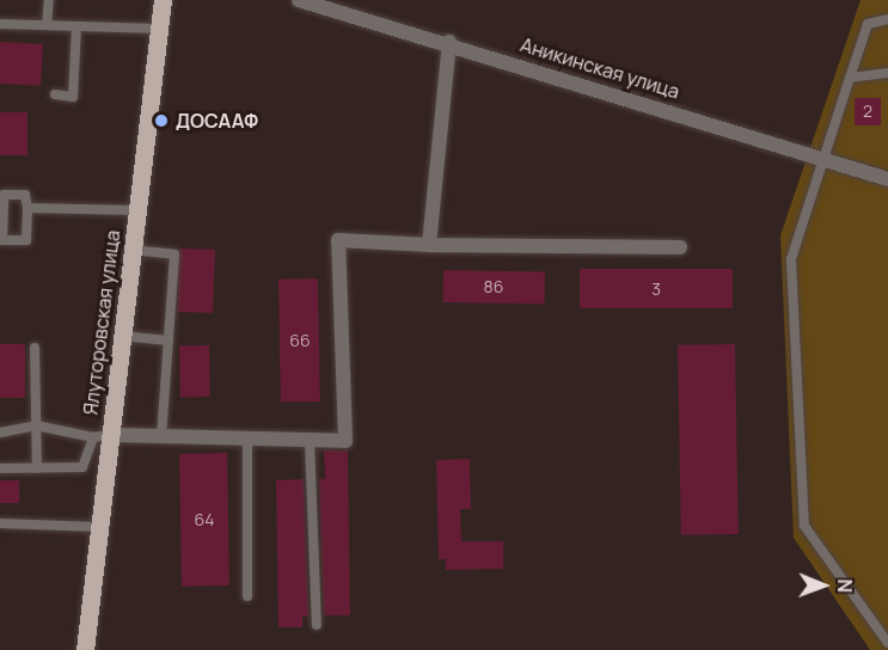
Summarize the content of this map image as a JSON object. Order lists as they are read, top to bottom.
{
  "streets": {
    "main road": ["Ялуторовская улица"],
    "street": ["Аникинская улица"]
  },
  "places": ["ДОСААФ"],
  "house_numbers": [
    "2",
    "86",
    "3",
    "66",
    "64"
  ],
  "north": "right"
}
